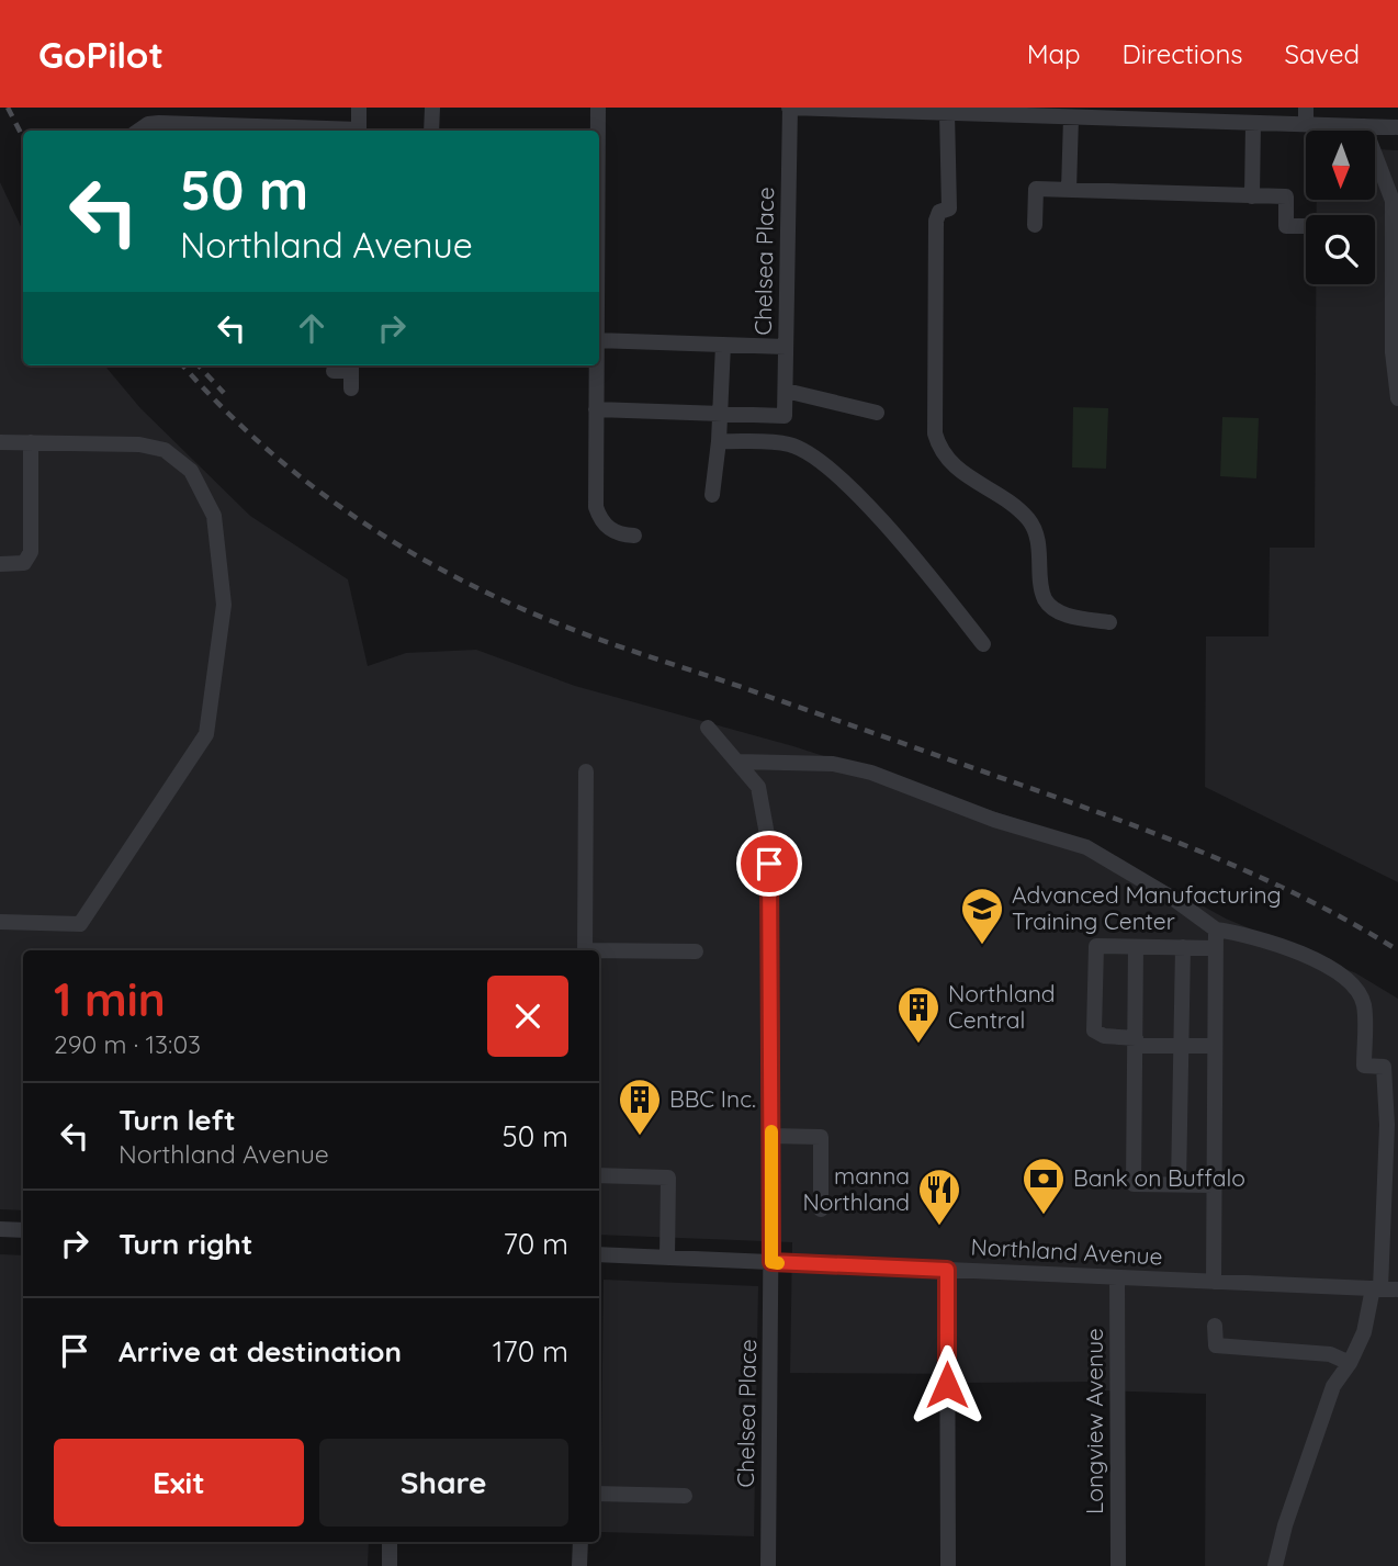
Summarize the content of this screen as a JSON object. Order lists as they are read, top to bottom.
{
  "streets": {
    "street": ["Chelsea Place", "Northland Avenue", "Longview Avenue"]
  },
  "crossings": [
    ["Chelsea Place", "Northland Avenue"],
    ["Northland Avenue", "Longview Avenue"]
  ],
  "places": {
    "school or university": ["Advanced Manufacturing Training Center"],
    "building": ["Northland Central", "BBC Inc."],
    "bank": ["Bank on Buffalo"],
    "restaurant": ["manna Northland"]
  },
  "north": "bottom",
  "page": {
    "header": "GoPilot",
    "nav": ["Map", "Directions", "Saved"],
    "turn": ["50 m", "Northland Avenue"],
    "heading": ["1 min", "290 m · 13:03"],
    "list": [
      {
        "name": "Turn left",
        "note": "Northland Avenue",
        "value": "50 m"
      },
      {
        "name": "Turn right",
        "value": "70 m"
      },
      {
        "name": "Arrive at destination",
        "value": "170 m"
      }
    ],
    "buttons": ["Exit", "Share"]
  }
}
